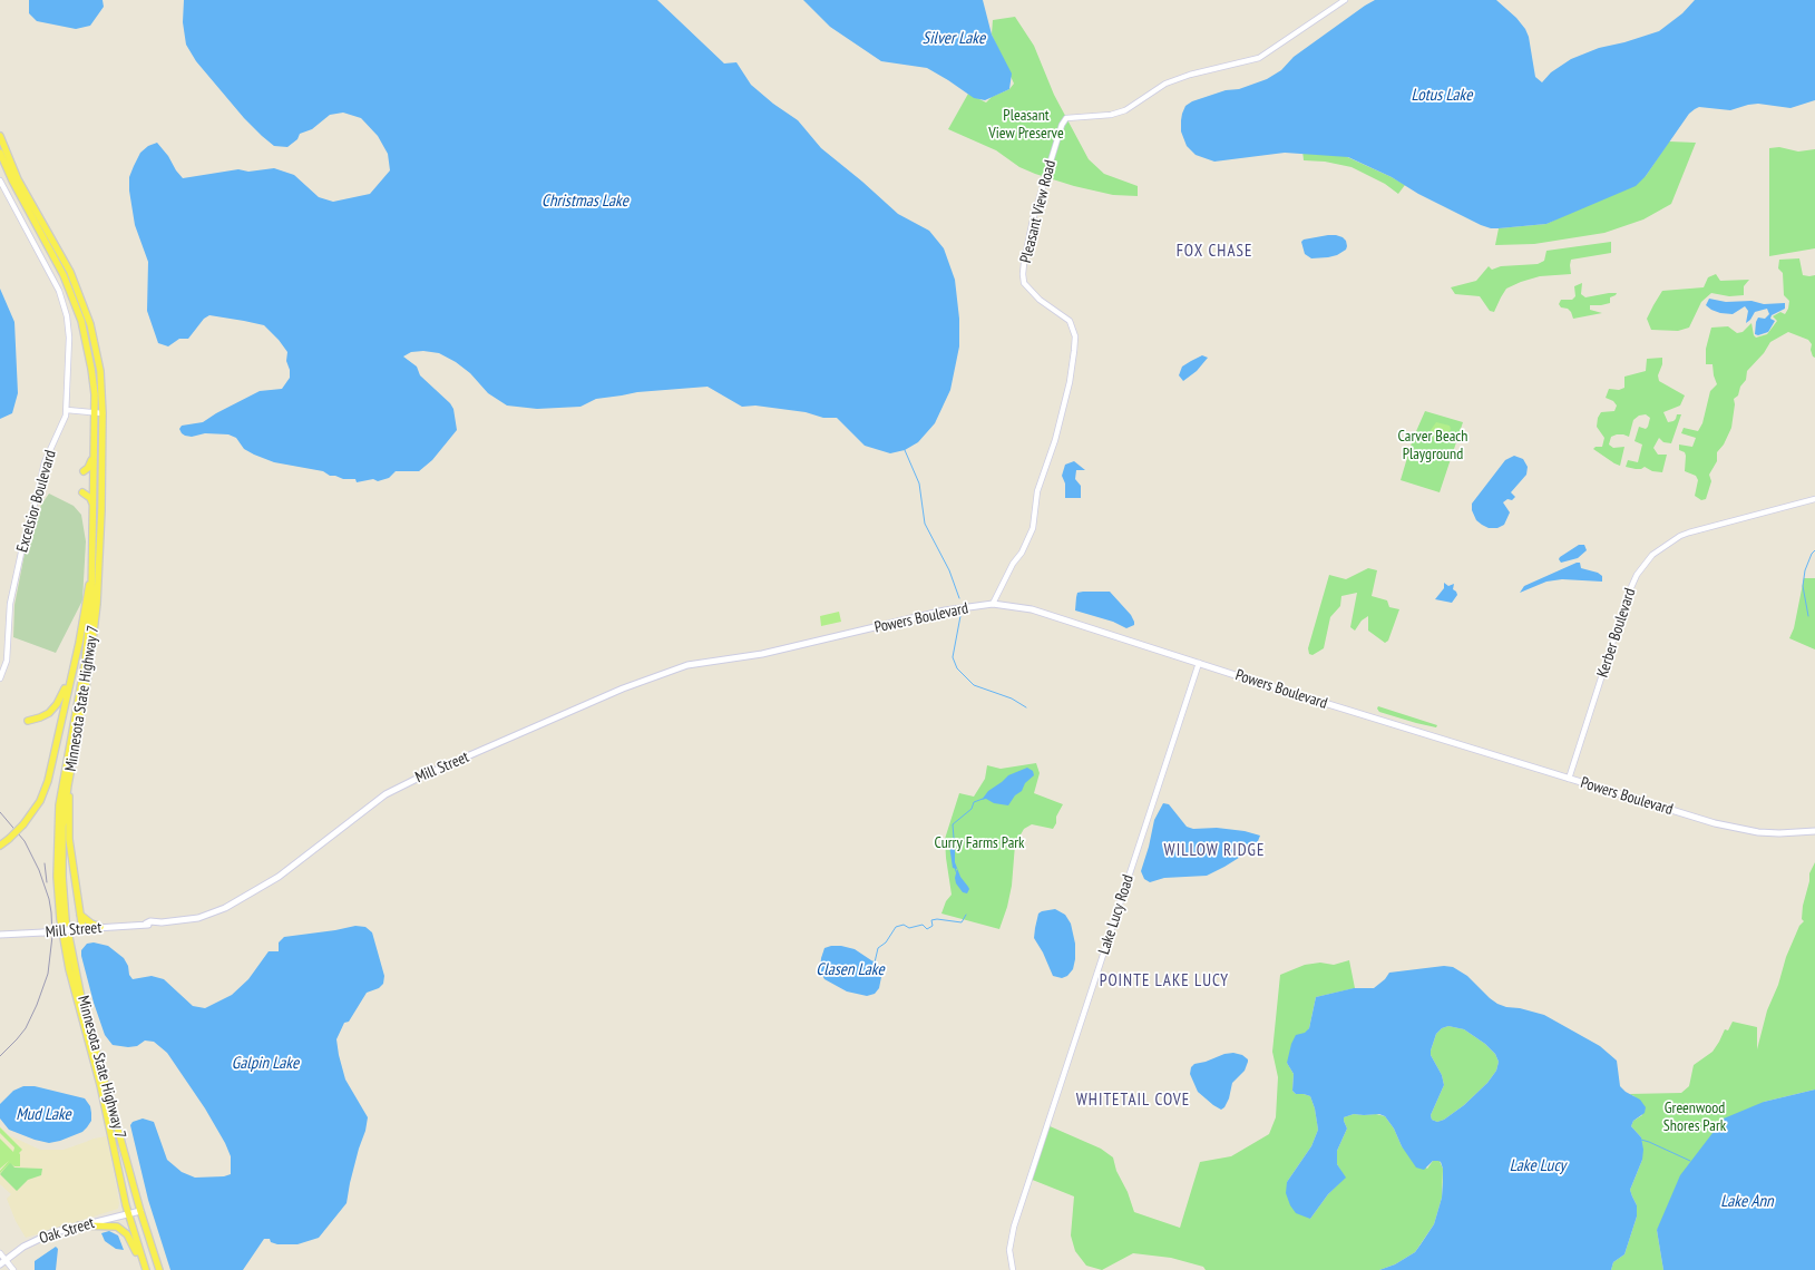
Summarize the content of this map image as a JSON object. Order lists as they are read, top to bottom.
{
  "streets": {
    "main road": [
      "Powers Boulevard",
      "Minnesota State Highway 7",
      "Mill Street",
      "Oak Street"
    ],
    "street": [
      "Pleasant View Road",
      "Excelsior Boulevard",
      "Kerber Boulevard",
      "Lake Lucy Road"
    ]
  },
  "crossings": [
    ["Pleasant View Road", "Powers Boulevard"],
    ["Powers Boulevard", "Kerber Boulevard"],
    ["Powers Boulevard", "Mill Street"],
    ["Powers Boulevard", "Lake Lucy Road"],
    ["Minnesota State Highway 7", "Oak Street"]
  ],
  "districts": [
    "FOX CHASE",
    "WILLOW RIDGE",
    "POINTE LAKE LUCY",
    "WHITETAIL COVE"
  ],
  "water": [
    "Silver Lake",
    "Lotus Lake",
    "Christmas Lake",
    "Clasen Lake",
    "Galpin Lake",
    "Mud Lake",
    "Lake Lucy",
    "Lake Ann"
  ],
  "parks": [
    "Pleasant View Preserve",
    "Carver Beach Playground",
    "Curry Farms Park",
    "Greenwood Shores Park"
  ]
}
